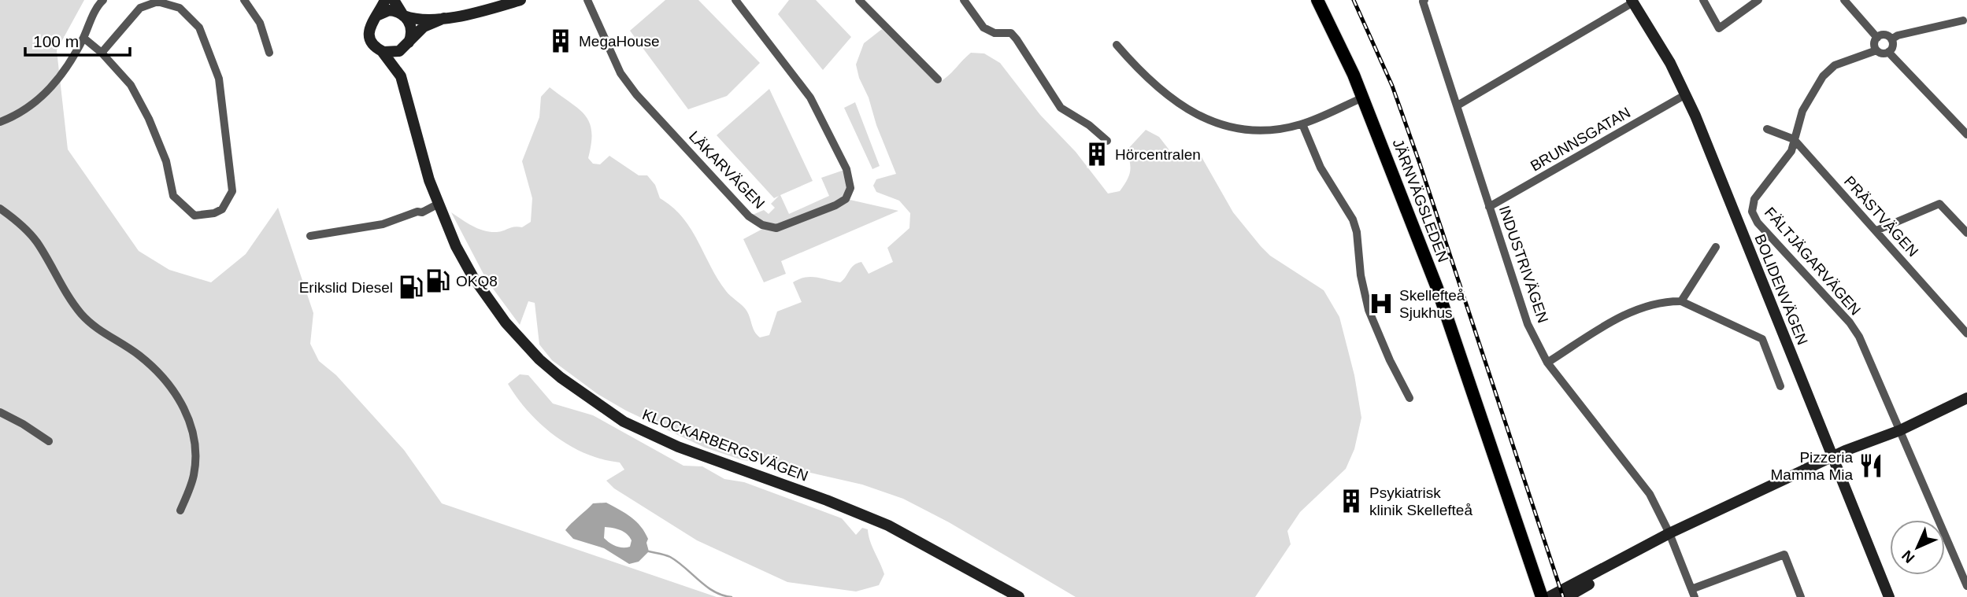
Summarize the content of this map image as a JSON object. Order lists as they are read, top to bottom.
{
  "streets": {
    "main road": ["JÄRNVÄGSLEDEN", "BOLIDENVÄGEN", "KLOCKARBERGSVÄGEN"],
    "street": [
      "BRUNNSGATAN",
      "LÄKARVÄGEN",
      "PRÄSTVÄGEN",
      "FÄLTJÄGARVÄGEN",
      "INDUSTRIVÄGEN"
    ]
  },
  "crossings": [
    ["BRUNNSGATAN", "INDUSTRIVÄGEN"],
    ["BRUNNSGATAN", "BOLIDENVÄGEN"],
    ["PRÄSTVÄGEN", "FÄLTJÄGARVÄGEN"]
  ],
  "places": {
    "building": ["MegaHouse", "Hörcentralen", "Psykiatrisk klinik Skellefteå"],
    "fuel station": ["OKQ8", "Erikslid Diesel"],
    "hospital": ["Skellefteå Sjukhus"],
    "restaurant": ["Pizzeria Mamma Mia"]
  },
  "scale_bar": "100 m",
  "north": "bottom left"
}
